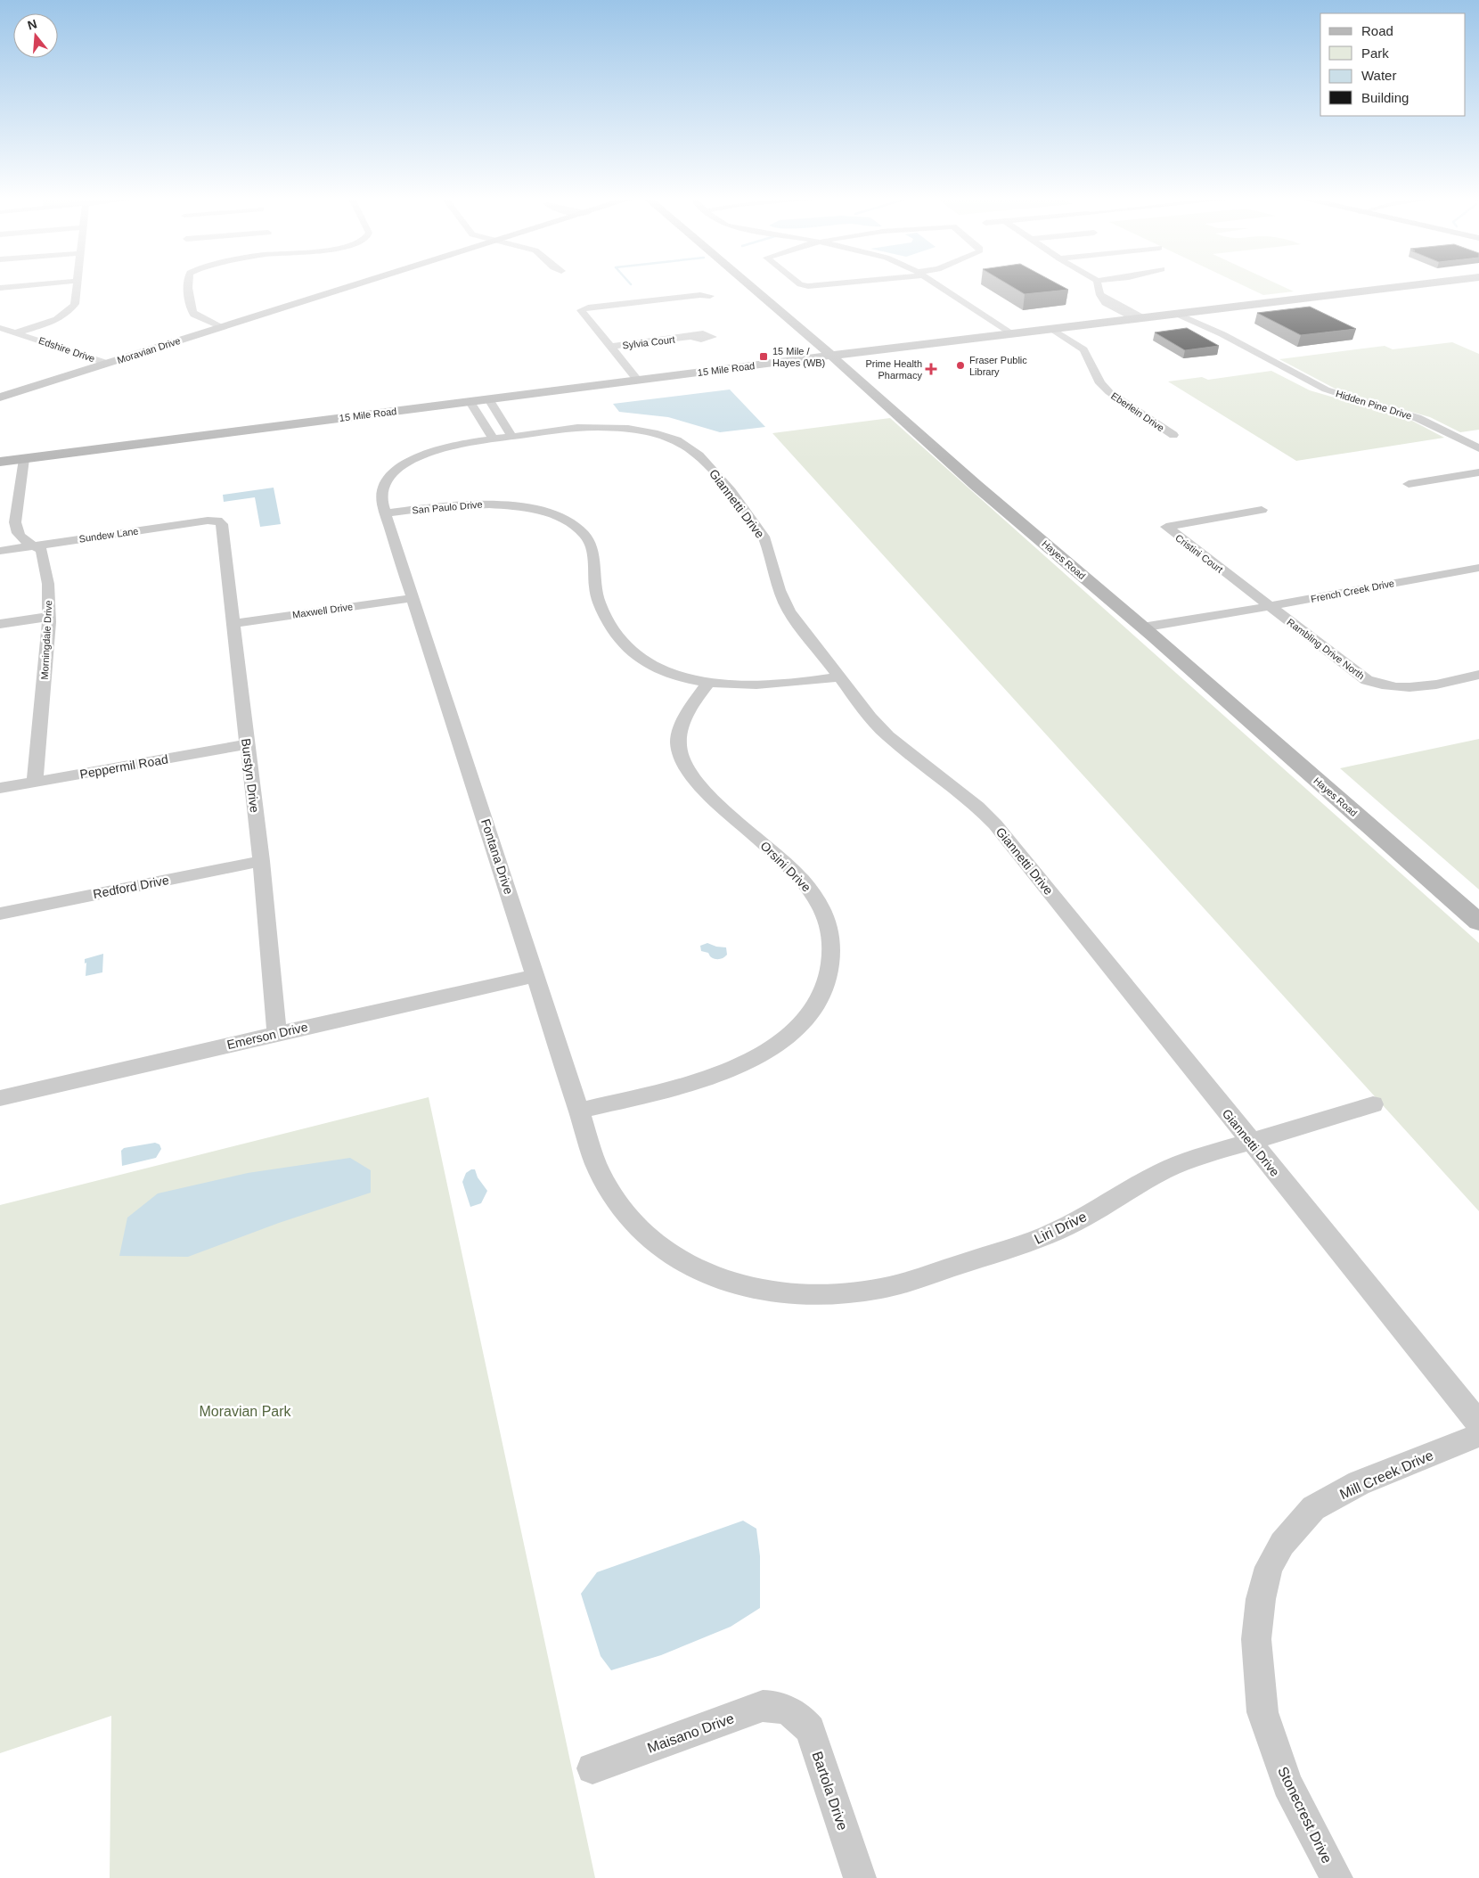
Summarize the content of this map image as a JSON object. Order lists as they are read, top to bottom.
{
  "streets": {
    "street": [
      "Sylvia Court",
      "Edshire Drive",
      "Moravian Drive",
      "15 Mile Road",
      "Hidden Pine Drive",
      "Eberlein Drive",
      "Giannetti Drive",
      "San Paulo Drive",
      "Sundew Lane",
      "Cristini Court",
      "Hayes Road",
      "French Creek Drive",
      "Maxwell Drive",
      "Morningdale Drive",
      "Rambling Drive North",
      "Peppermil Road",
      "Burstyn Drive",
      "Fontana Drive",
      "Orsini Drive",
      "Redford Drive",
      "Emerson Drive",
      "Liri Drive",
      "Mill Creek Drive",
      "Maisano Drive",
      "Bartola Drive",
      "Stonecrest Drive"
    ]
  },
  "crossings": [
    ["Edshire Drive", "Moravian Drive"],
    ["15 Mile Road", "Hidden Pine Drive"],
    ["15 Mile Road", "Eberlein Drive"],
    ["15 Mile Road", "Hayes Road"],
    ["15 Mile Road", "Morningdale Drive"],
    ["Giannetti Drive", "San Paulo Drive"],
    ["Giannetti Drive", "Fontana Drive"],
    ["Giannetti Drive", "Liri Drive"],
    ["San Paulo Drive", "Fontana Drive"],
    ["San Paulo Drive", "Orsini Drive"],
    ["Sundew Lane", "Morningdale Drive"],
    ["Sundew Lane", "Burstyn Drive"],
    ["Cristini Court", "French Creek Drive"],
    ["Cristini Court", "Rambling Drive North"],
    ["Hayes Road", "French Creek Drive"],
    ["French Creek Drive", "Rambling Drive North"],
    ["Maxwell Drive", "Burstyn Drive"],
    ["Maxwell Drive", "Fontana Drive"],
    ["Morningdale Drive", "Peppermil Road"],
    ["Peppermil Road", "Burstyn Drive"],
    ["Burstyn Drive", "Redford Drive"],
    ["Burstyn Drive", "Emerson Drive"],
    ["Fontana Drive", "Orsini Drive"],
    ["Fontana Drive", "Emerson Drive"],
    ["Fontana Drive", "Liri Drive"],
    ["Mill Creek Drive", "Stonecrest Drive"],
    ["Maisano Drive", "Bartola Drive"]
  ],
  "parks": ["Moravian Park"],
  "places": {
    "transit": ["15 Mile / Hayes (WB)"],
    "other": ["Fraser Public Library"],
    "health": ["Prime Health Pharmacy"]
  },
  "legend": [
    "Road",
    "Park",
    "Water",
    "Building"
  ],
  "north": "top"
}
